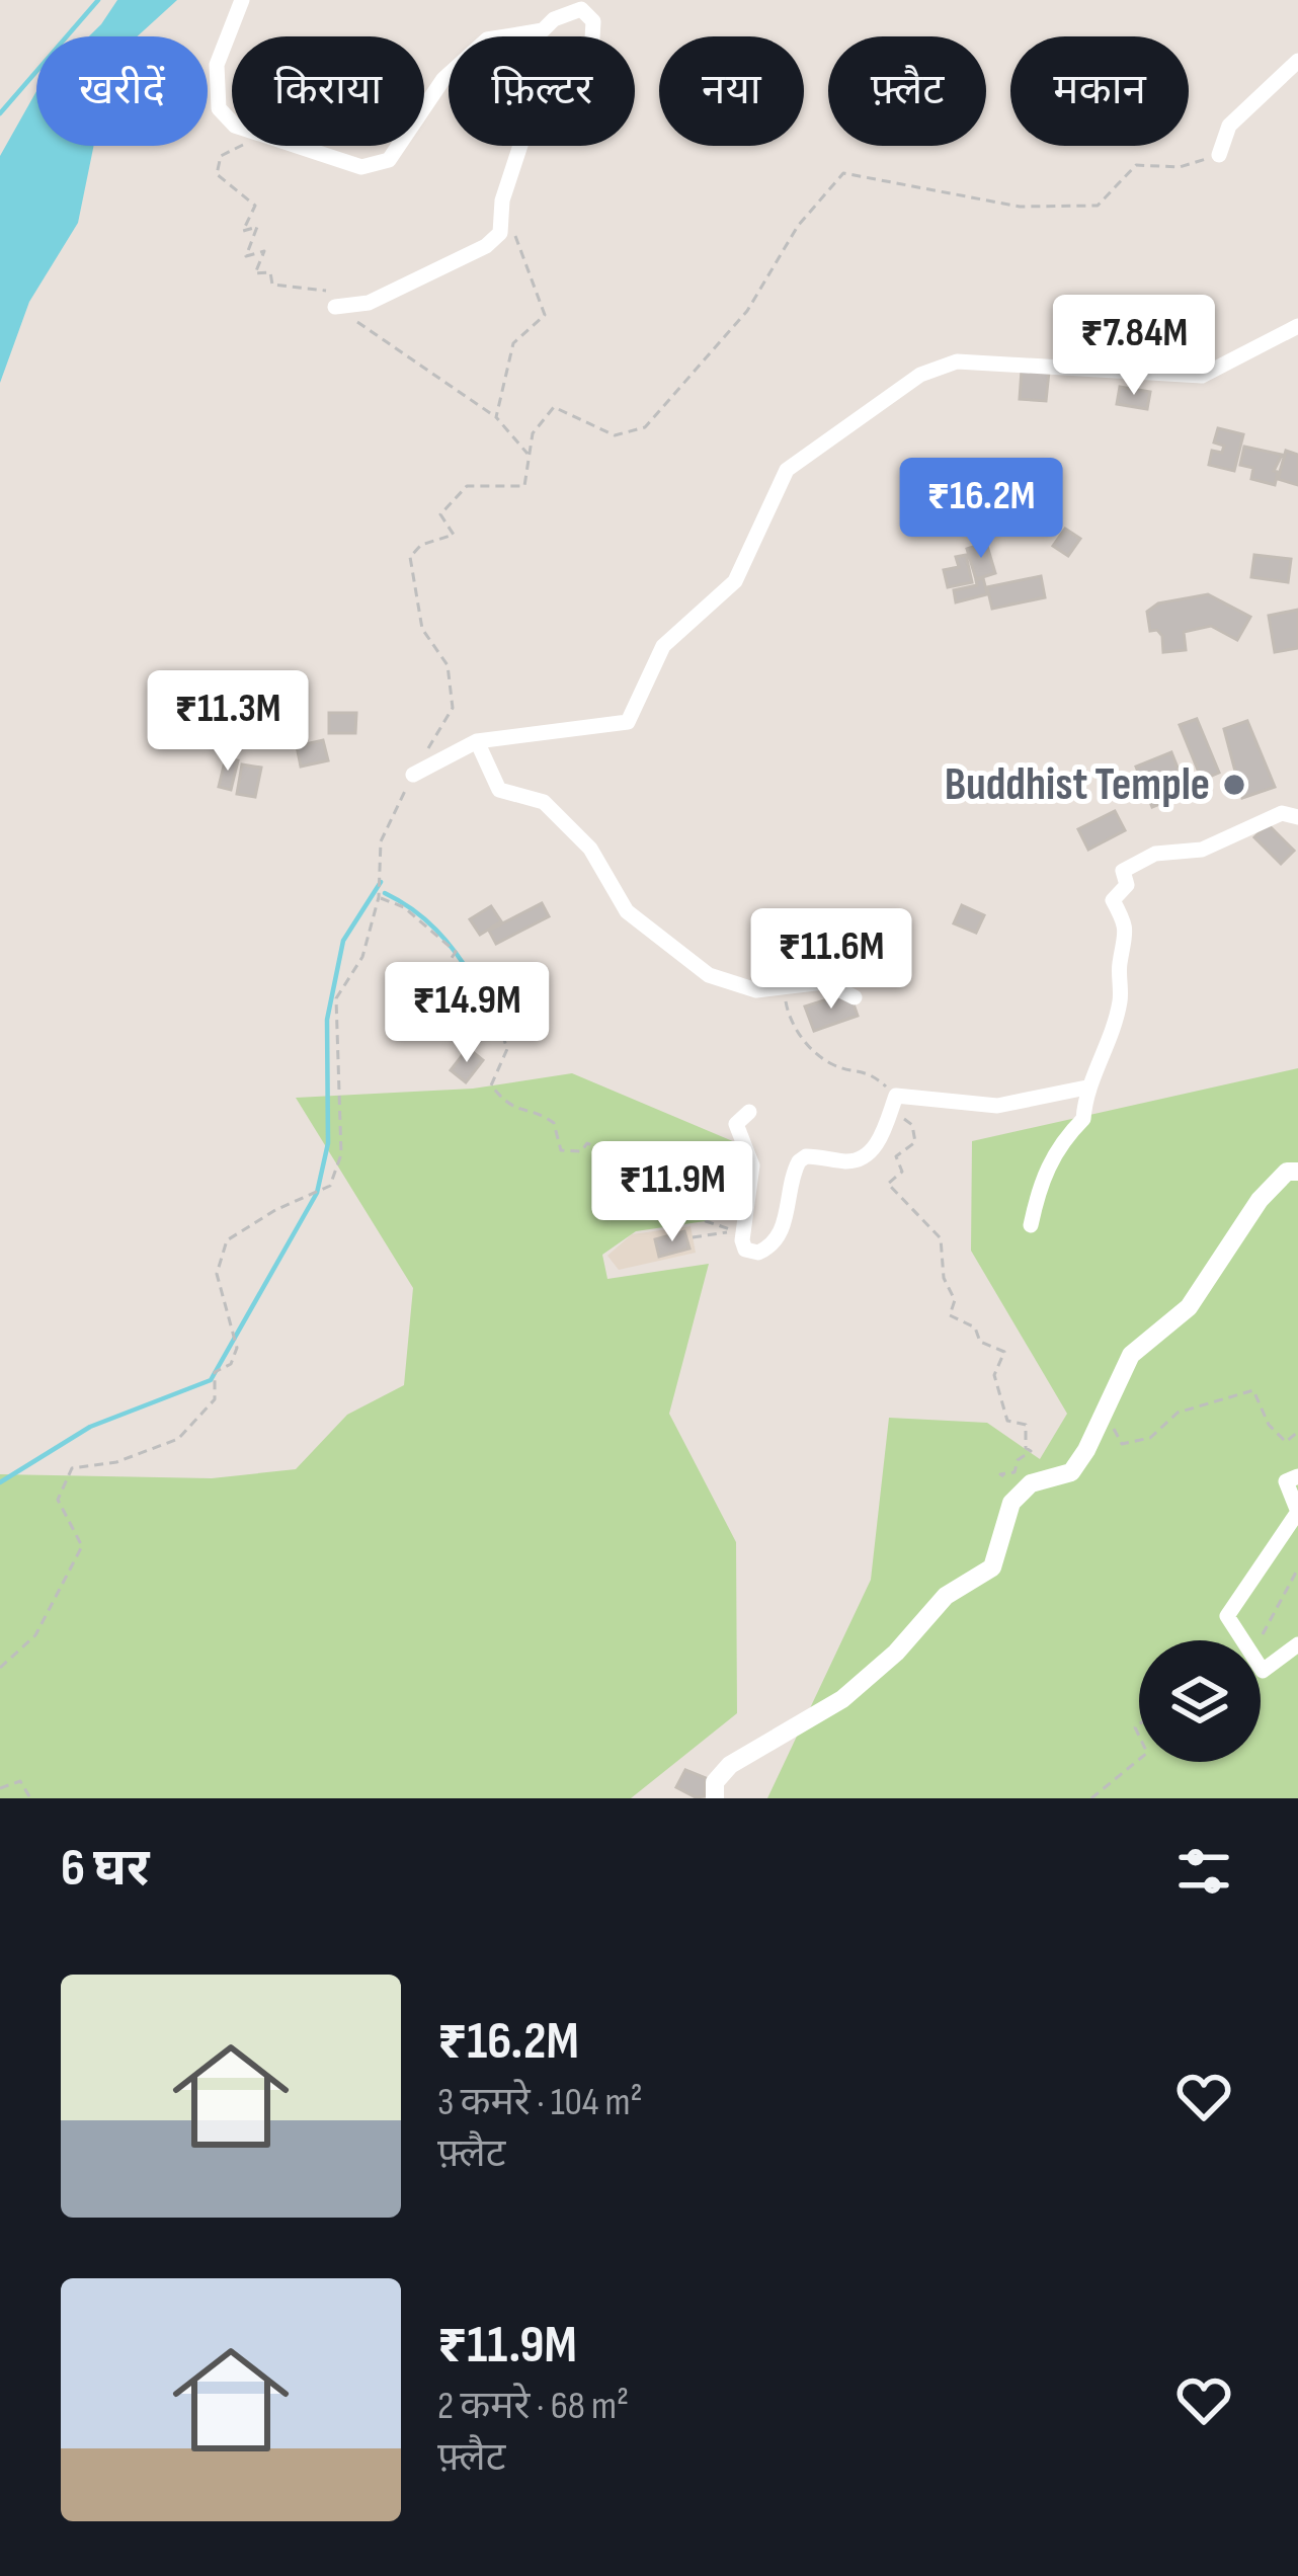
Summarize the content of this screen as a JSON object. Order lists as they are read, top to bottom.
{
  "places": ["Buddhist Temple"],
  "page": {
    "chip": [
      "खरीदें",
      "किराया",
      "फ़िल्टर",
      "नया",
      "फ़्लैट",
      "मकान"
    ],
    "price": [
      "₹7.84M",
      "₹16.2M",
      "₹11.3M",
      "₹11.6M",
      "₹14.9M",
      "₹11.9M"
    ],
    "heading": "6 घर",
    "list": [
      {
        "name": "₹16.2M",
        "note": "3 कमरे · 104 m² · फ़्लैट"
      },
      {
        "name": "₹11.9M",
        "note": "2 कमरे · 68 m² · फ़्लैट"
      }
    ]
  }
}
